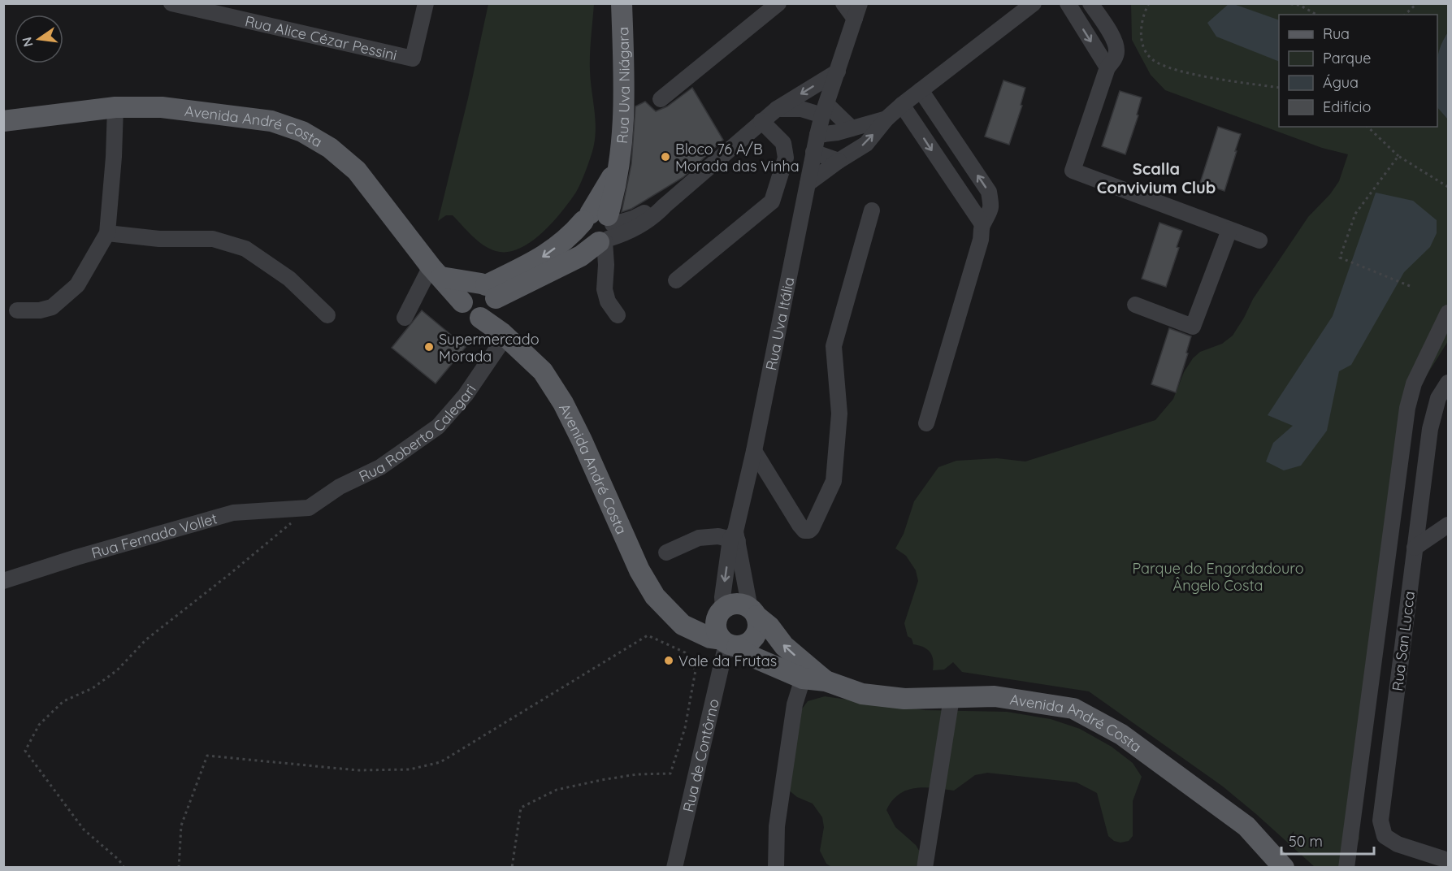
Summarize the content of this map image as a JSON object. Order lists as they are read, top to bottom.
{
  "streets": {
    "main road": ["Rua Uva Niágara", "Avenida André Costa"],
    "street": [
      "Rua Alice Cézar Pessini",
      "Rua Uva Itália",
      "Rua Roberto Calegari",
      "Rua Fernado Vollet",
      "Rua San Lucca",
      "Rua de Contôrno"
    ]
  },
  "crossings": [
    ["Rua Uva Niágara", "Avenida André Costa"],
    ["Avenida André Costa", "Rua Uva Itália"],
    ["Avenida André Costa", "Rua Roberto Calegari"],
    ["Avenida André Costa", "Rua de Contôrno"],
    ["Rua Uva Itália", "Rua de Contôrno"],
    ["Rua Roberto Calegari", "Rua Fernado Vollet"]
  ],
  "districts": ["Scalla Convivium Club"],
  "parks": ["Parque do Engordadouro Ângelo Costa"],
  "places": ["Bloco 76 A/B Morada das Vinha", "Supermercado Morada", "Vale da Frutas"],
  "legend": [
    "Rua",
    "Parque",
    "Água",
    "Edifício"
  ],
  "scale_bar": "50 m",
  "north": "left"
}
